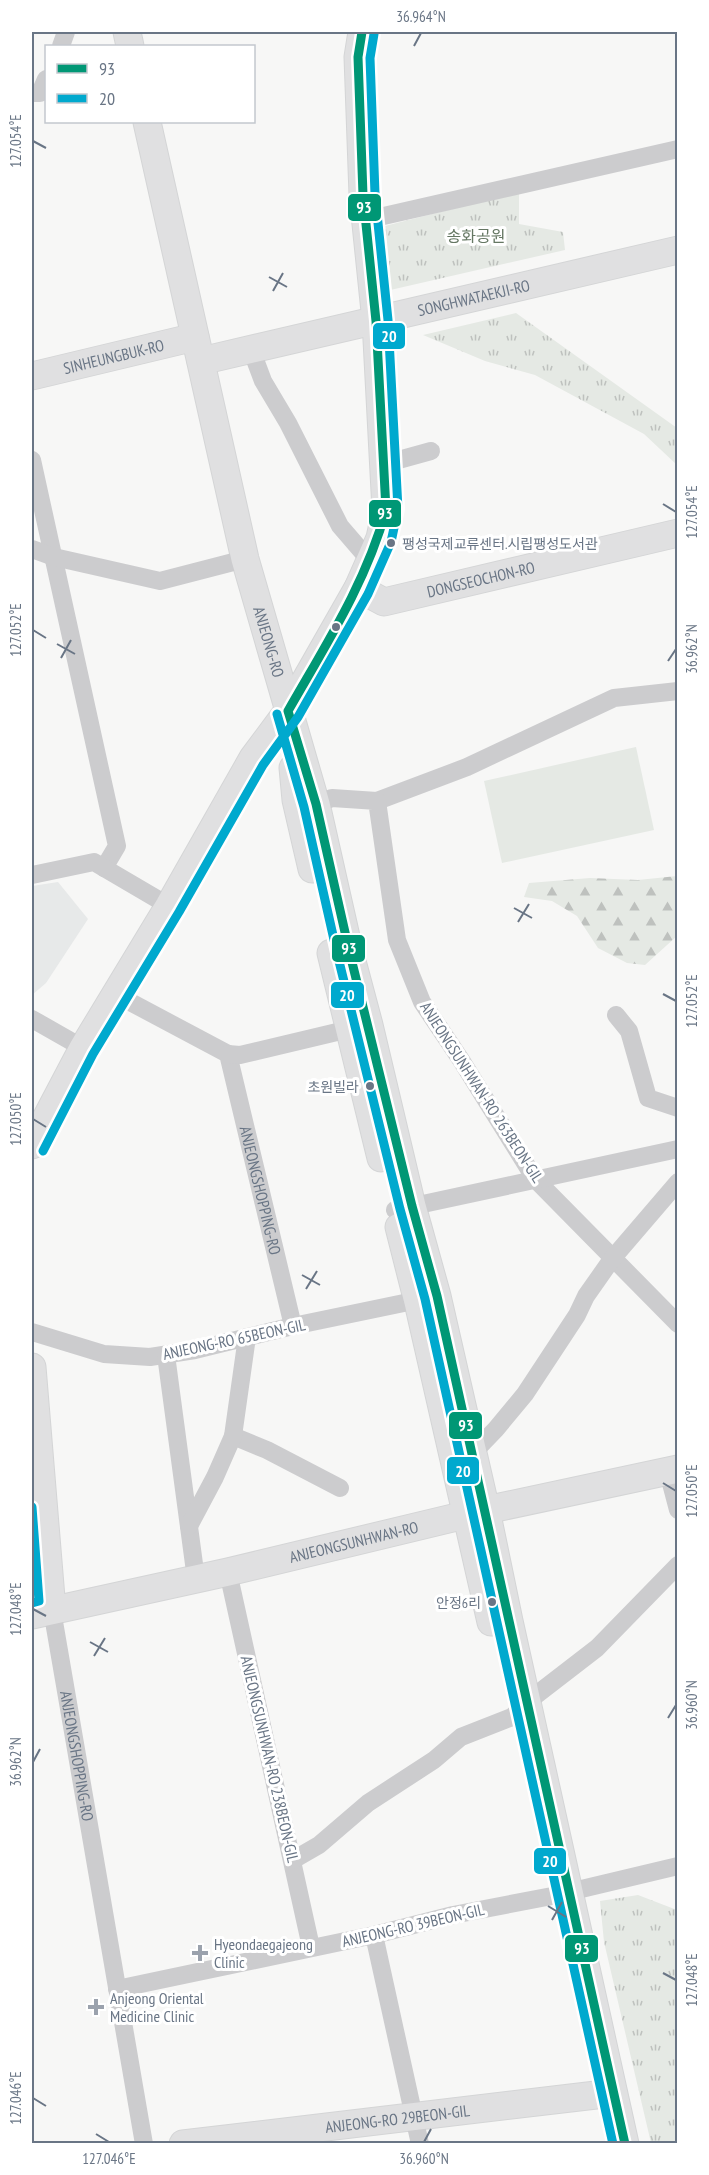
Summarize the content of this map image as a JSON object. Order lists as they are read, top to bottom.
{
  "streets": {
    "street": [
      "SONGHWATAEKJI-RO",
      "SINHEUNGBUK-RO",
      "DONGSEOCHON-RO",
      "ANJEONG-RO",
      "ANJEONGSUNHWAN-RO 263BEON-GIL",
      "ANJEONGSHOPPING-RO",
      "ANJEONG-RO 65BEON-GIL",
      "ANJEONGSUNHWAN-RO",
      "ANJEONGSUNHWAN-RO 238BEON-GIL",
      "ANJEONG-RO 39BEON-GIL",
      "ANJEONG-RO 29BEON-GIL"
    ]
  },
  "crossings": [
    ["SONGHWATAEKJI-RO", "SINHEUNGBUK-RO"],
    ["SONGHWATAEKJI-RO", "ANJEONG-RO"],
    ["SINHEUNGBUK-RO", "ANJEONG-RO"],
    ["ANJEONG-RO", "ANJEONG-RO 65BEON-GIL"],
    ["ANJEONG-RO", "ANJEONGSUNHWAN-RO"],
    ["ANJEONG-RO", "ANJEONG-RO 39BEON-GIL"],
    ["ANJEONG-RO", "ANJEONG-RO 29BEON-GIL"],
    ["ANJEONGSHOPPING-RO", "ANJEONG-RO 65BEON-GIL"],
    ["ANJEONGSHOPPING-RO", "ANJEONGSUNHWAN-RO"],
    ["ANJEONGSHOPPING-RO", "ANJEONG-RO 39BEON-GIL"],
    ["ANJEONGSUNHWAN-RO", "ANJEONGSUNHWAN-RO 238BEON-GIL"],
    ["ANJEONGSUNHWAN-RO 238BEON-GIL", "ANJEONG-RO 39BEON-GIL"]
  ],
  "parks": ["송화공원"],
  "places": {
    "other": ["팽성국제교류센터.시립팽성도서관", "초원빌라", "안정6리"],
    "health": ["Hyeondaegajeong Clinic", "Anjeong Oriental Medicine Clinic"]
  },
  "lines": ["transit line 93", "transit line 20"],
  "legend": ["93", "20"],
  "coordinates": [
    "36.964°N",
    "127.054°E",
    "127.052°E",
    "36.962°N",
    "127.050°E",
    "127.048°E",
    "36.960°N",
    "127.046°E"
  ]
}
